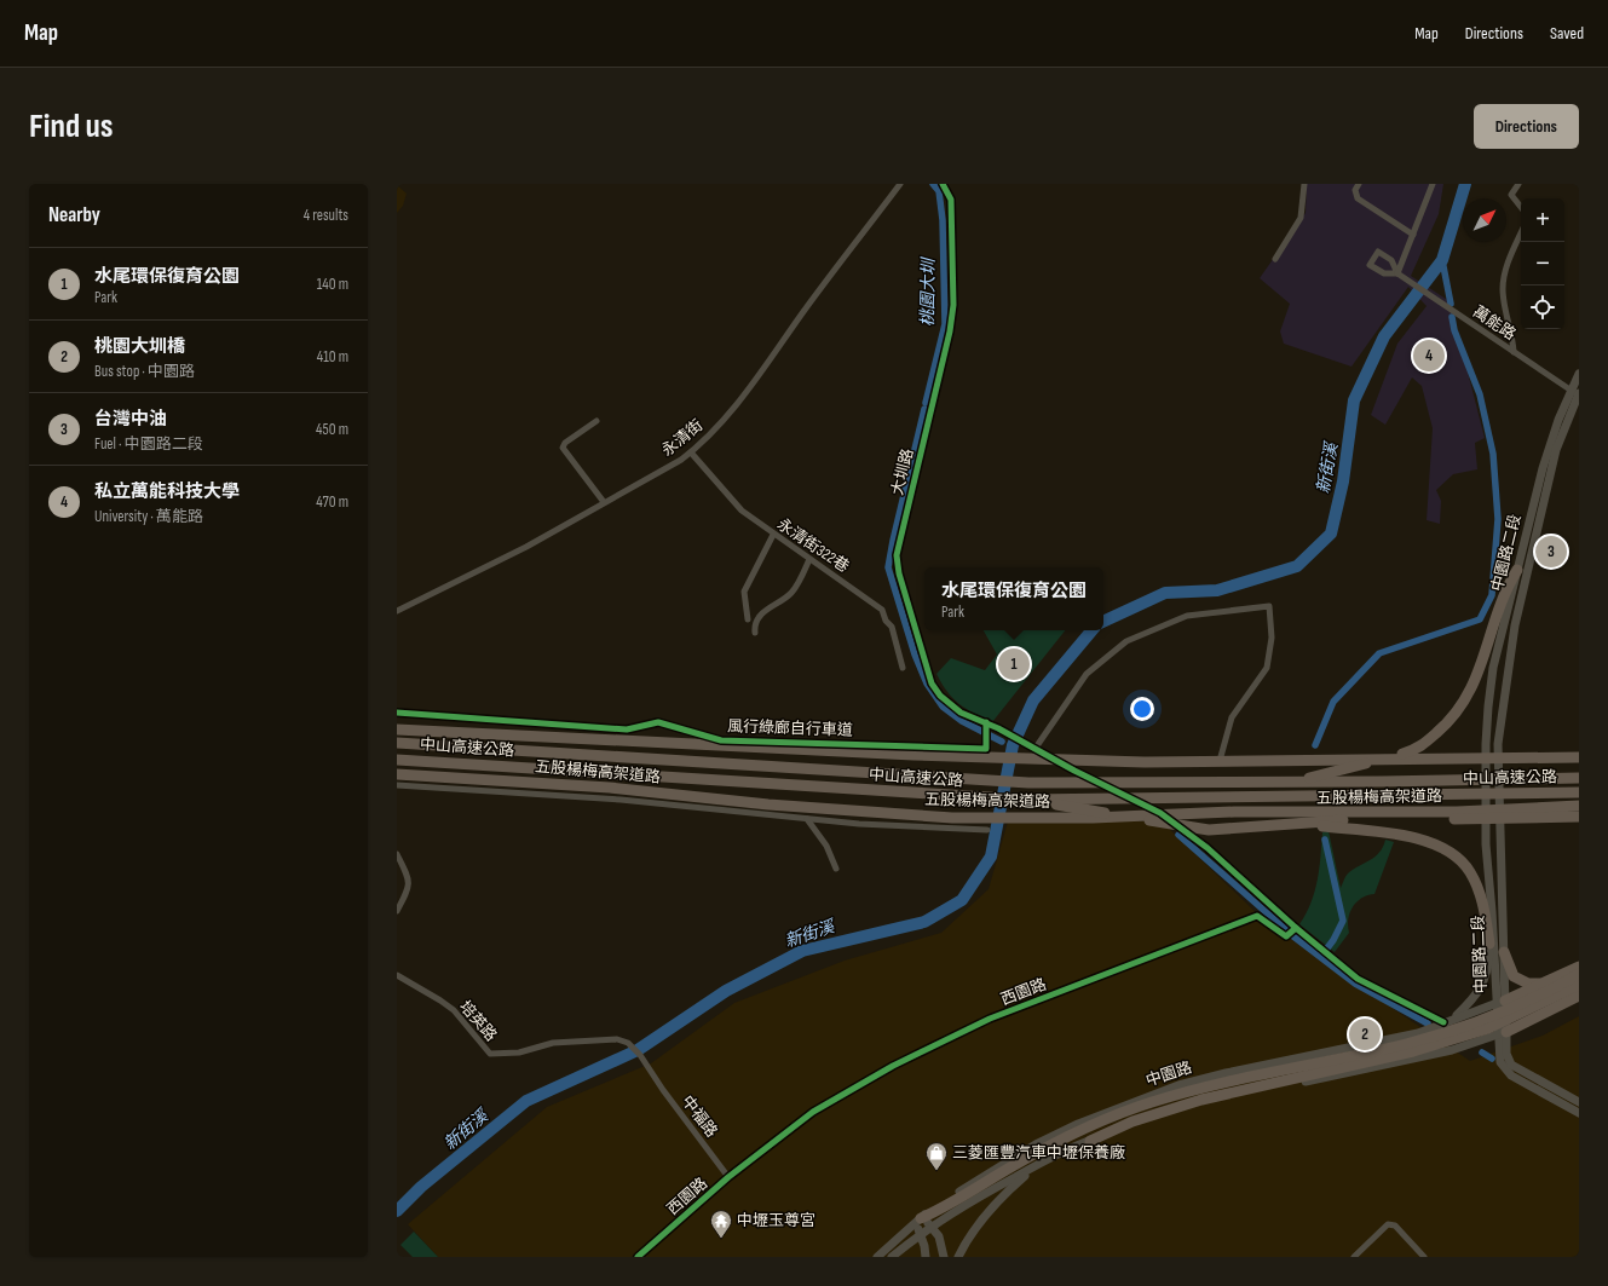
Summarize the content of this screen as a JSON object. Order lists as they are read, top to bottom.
{
  "streets": {
    "highway": ["中山高速公路", "五股楊梅高架道路"],
    "main road": ["中園路二段", "中園路"],
    "street": [
      "萬能路",
      "永清街",
      "大圳路",
      "永清街322巷",
      "西園路",
      "培英路",
      "中福路"
    ],
    "cycle path": ["風行綠廊自行車道"]
  },
  "crossings": [
    ["萬能路", "中園路二段"],
    ["永清街", "永清街322巷"],
    ["中園路二段", "中園路"],
    ["西園路", "中福路"],
    ["培英路", "中福路"]
  ],
  "water": ["桃園大圳", "新街溪"],
  "places": {
    "shop": ["三菱匯豐汽車中壢保養廠"],
    "temple": ["中壢玉尊宮"]
  },
  "north": "top right",
  "page": {
    "header": "Map",
    "nav": ["Map", "Directions", "Saved"],
    "buttons": "Directions",
    "title": "Find us",
    "heading": ["Nearby", "4 results"],
    "map_buttons": ["+", "−"],
    "list": [
      {
        "mark": "1",
        "name": "水尾環保復育公園",
        "note": "Park",
        "value": "140 m"
      },
      {
        "mark": "2",
        "name": "桃園大圳橋",
        "note": "Bus stop · 中園路",
        "value": "410 m"
      },
      {
        "mark": "3",
        "name": "台灣中油",
        "note": "Fuel · 中園路二段",
        "value": "450 m"
      },
      {
        "mark": "4",
        "name": "私立萬能科技大學",
        "note": "University · 萬能路",
        "value": "470 m"
      }
    ],
    "pins": [
      "4",
      "3",
      "1",
      "2"
    ],
    "popup": ["水尾環保復育公園", "Park"]
  }
}
